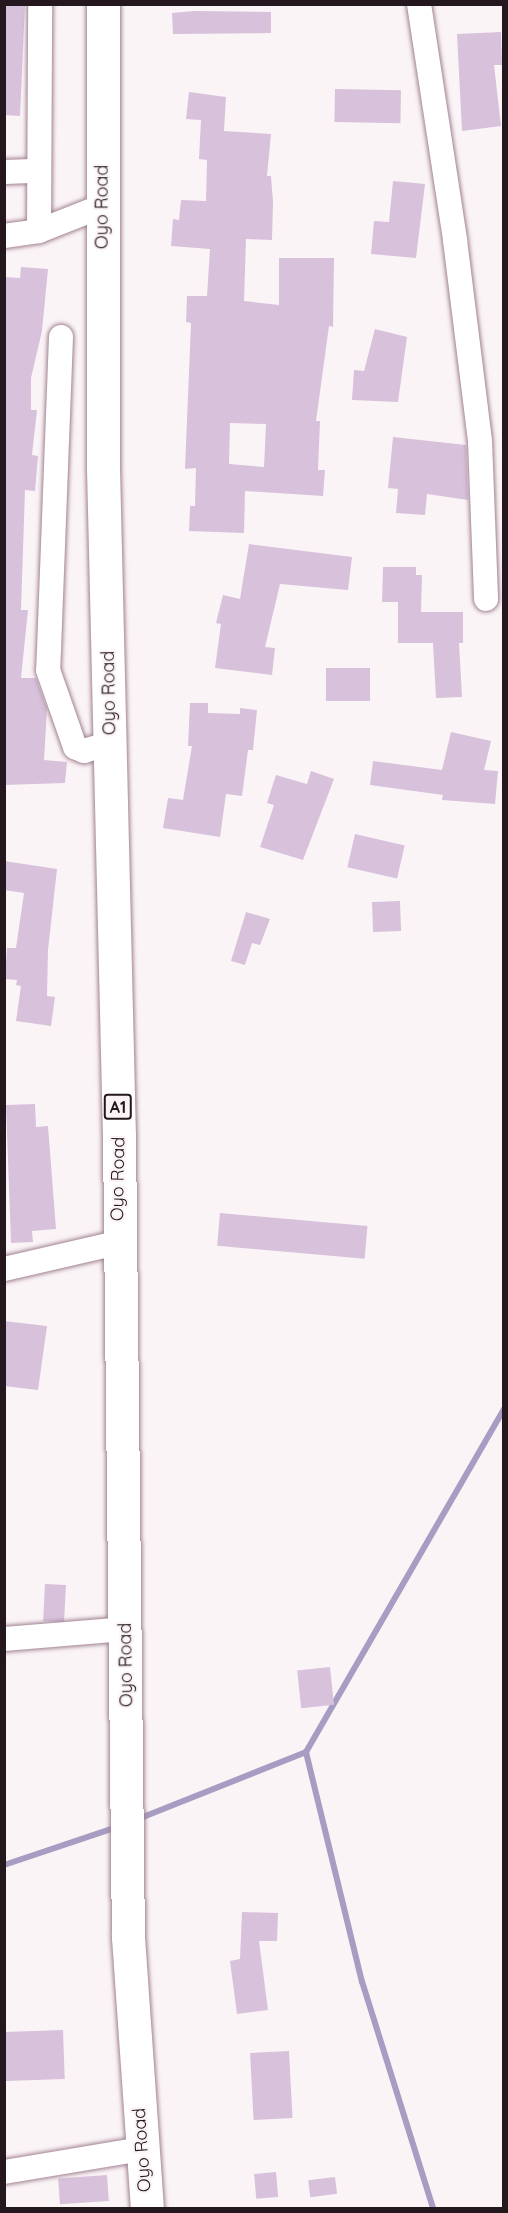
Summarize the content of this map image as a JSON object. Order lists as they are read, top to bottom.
{
  "streets": {
    "highway": ["Oyo Road", "A1"]
  }
}
